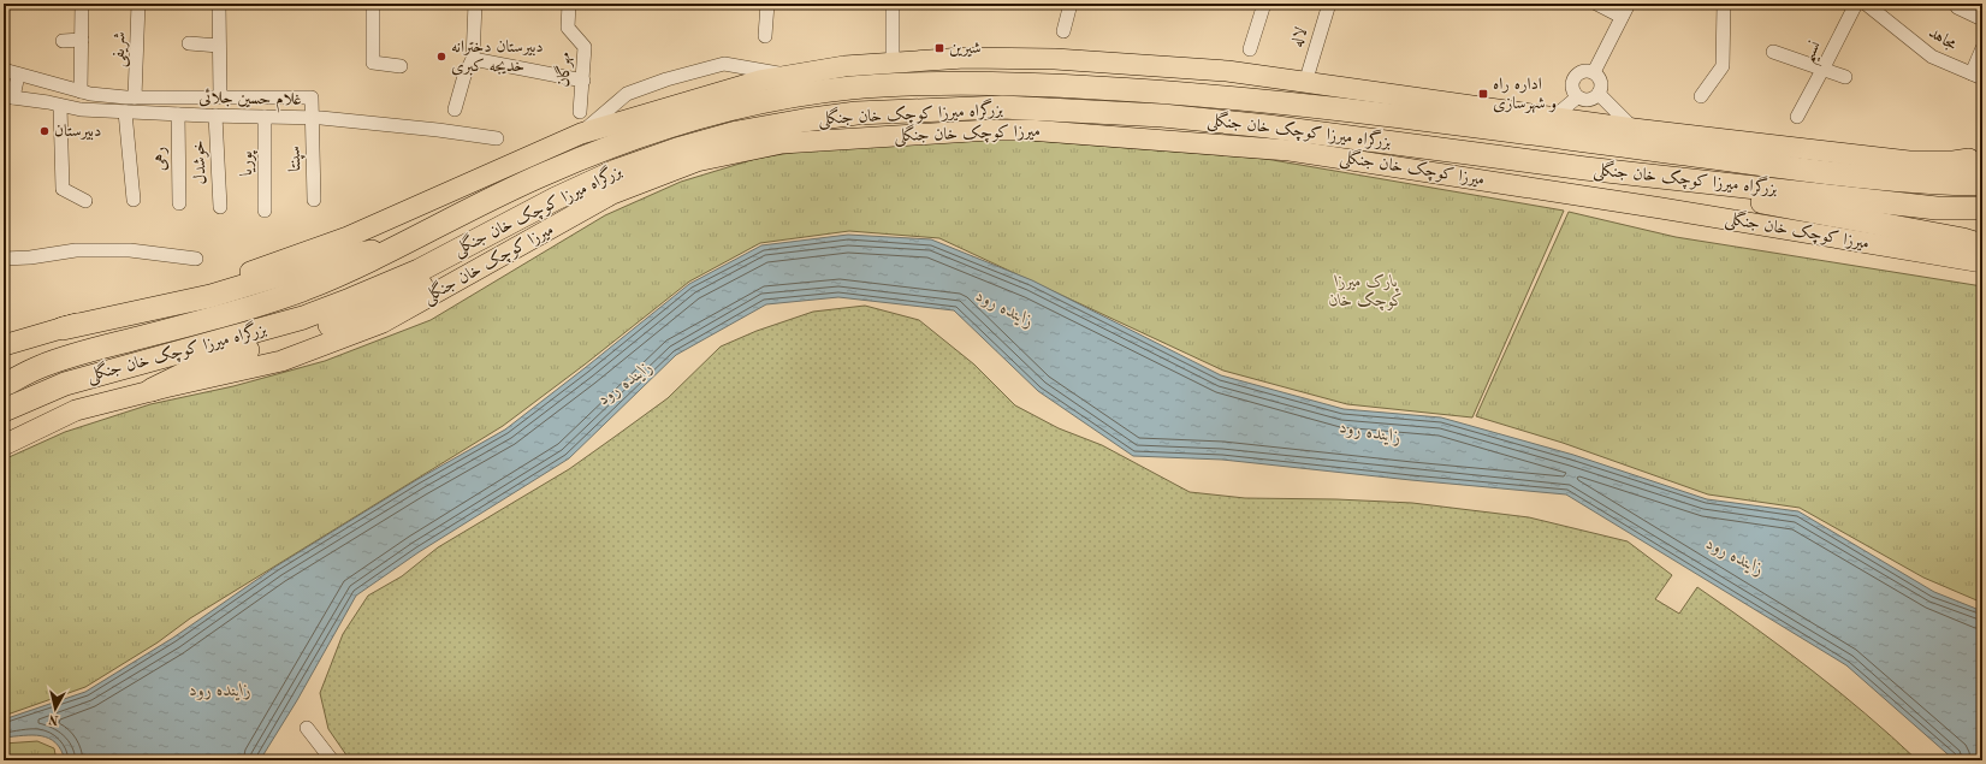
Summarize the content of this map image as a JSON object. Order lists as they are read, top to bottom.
{
  "streets": {
    "highway": ["بزرگراه میرزا کوچک خان جنگلی"],
    "main road": ["میرزا کوچک خان جنگلی"],
    "street": [
      "لاله",
      "مجاهد",
      "شریفی",
      "نسیم",
      "مهرگان",
      "غلام حسین جلائی",
      "رهی",
      "سپنتا",
      "خوشدل",
      "پوریا"
    ]
  },
  "crossings": [
    ["غلام حسین جلائی", "رهی"],
    ["غلام حسین جلائی", "سپنتا"],
    ["غلام حسین جلائی", "خوشدل"],
    ["غلام حسین جلائی", "پوریا"],
    ["سپنتا", "پوریا"]
  ],
  "water": ["زاینده رود"],
  "parks": ["پارک میرزا کوچک خان"],
  "places": {
    "transit": ["شیرین", "اداره راه و شهرسازی"],
    "other": ["دبیرستان دخترانه خدیجه کبری", "دبیرستان"]
  },
  "north": "bottom"
}
